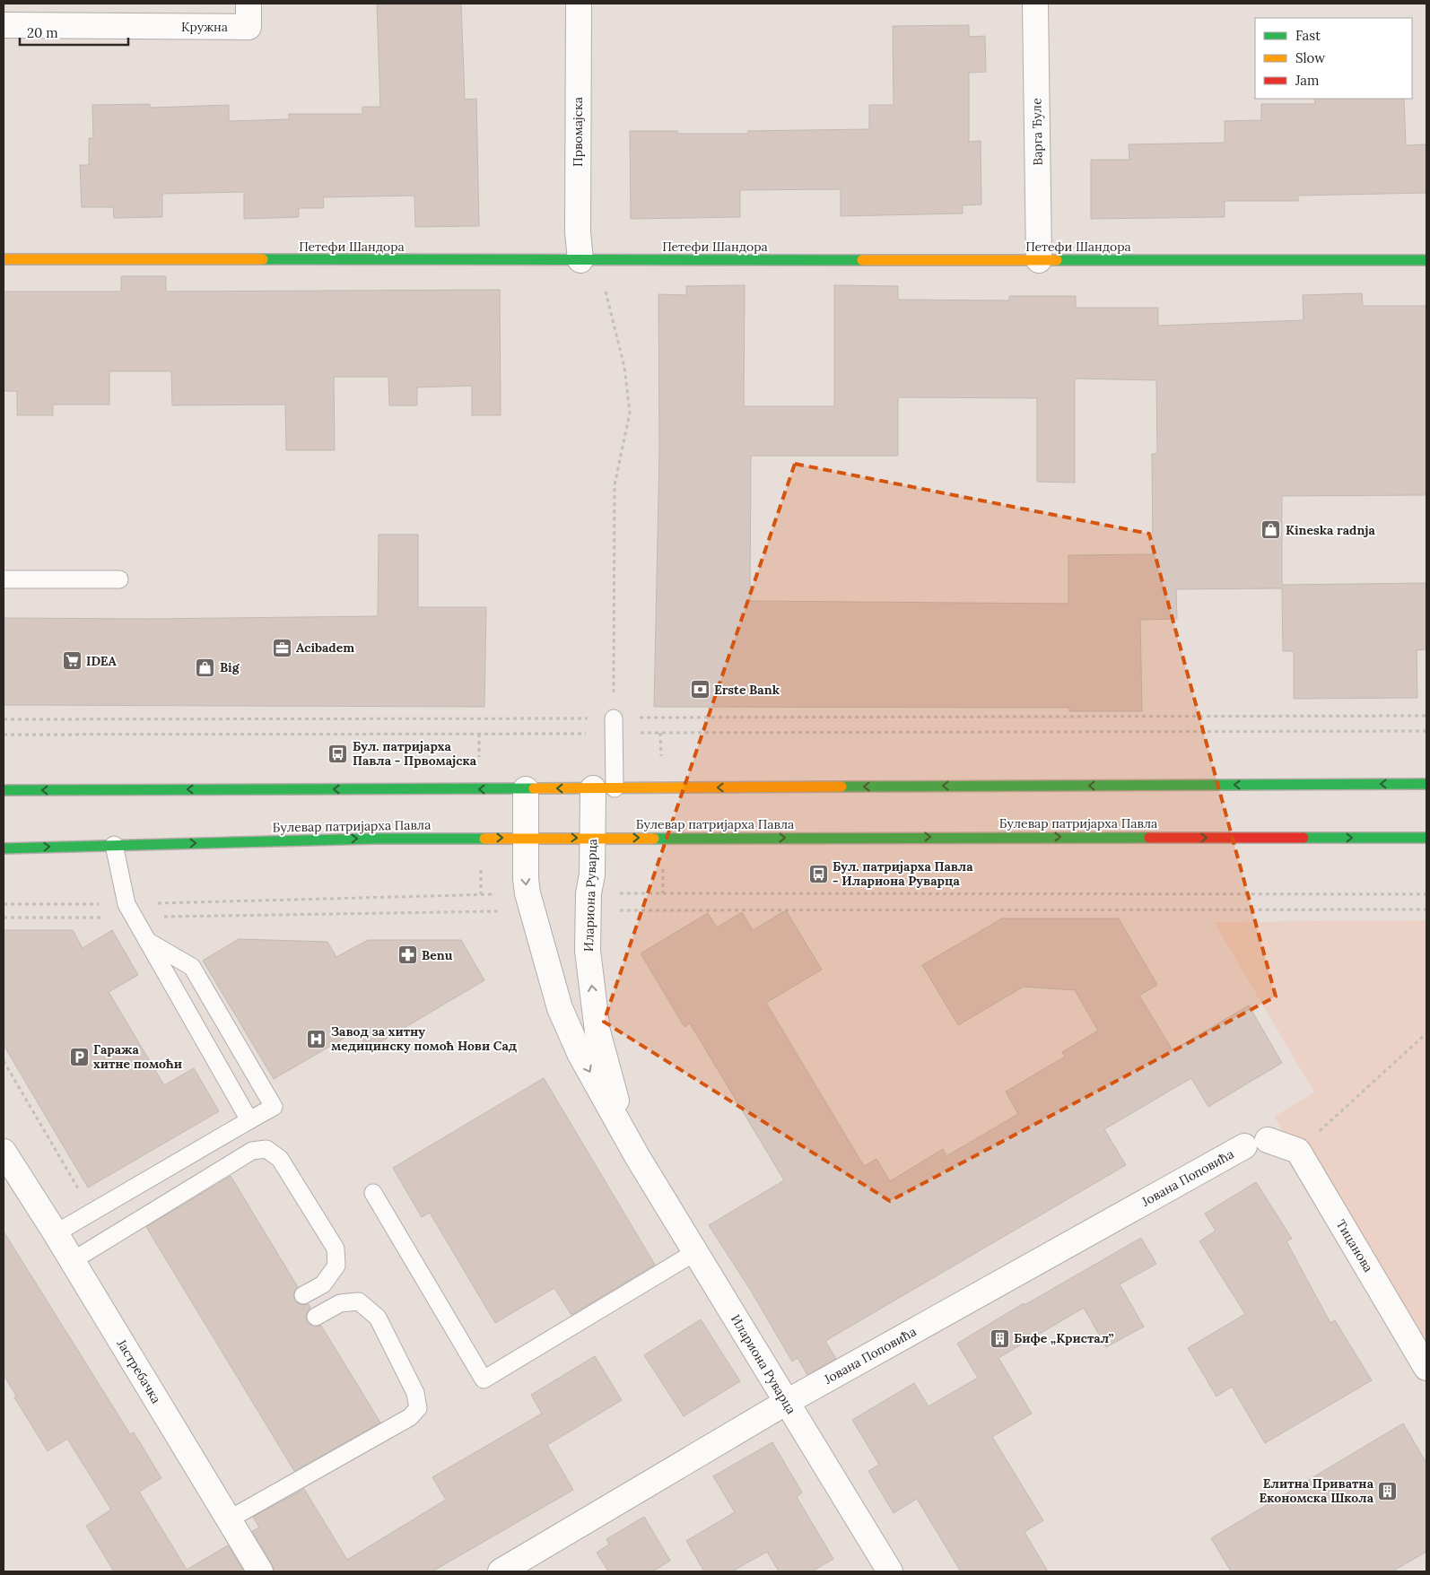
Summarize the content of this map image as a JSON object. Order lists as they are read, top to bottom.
{
  "streets": {
    "main road": ["Петефи Шандора", "Булевар патријарха Павла"],
    "street": [
      "Кружна",
      "Првомајска",
      "Варга Ђуле",
      "Илариона Руварца",
      "Јована Поповића",
      "Тицанова",
      "Јастребачка"
    ]
  },
  "crossings": [
    ["Првомајска", "Петефи Шандора"],
    ["Варга Ђуле", "Петефи Шандора"],
    ["Булевар патријарха Павла", "Илариона Руварца"],
    ["Илариона Руварца", "Јована Поповића"]
  ],
  "places": {
    "shop": ["Kineska radnja", "Big"],
    "office": ["Acibadem"],
    "supermarket": ["IDEA"],
    "bank": ["Erste Bank"],
    "bus stop": ["Бул. патријарха Павла - Првомајска", "Бул. патријарха Павла - Илариона Руварца"],
    "pharmacy": ["Benu"],
    "hospital": ["Завод за хитну медицинску помоћ Нови Сад"],
    "parking": ["Гаража хитне помоћи"],
    "building": ["Бифе „Кристал”", "Елитна Приватна Економска Школа"]
  },
  "legend": ["Fast", "Slow", "Jam"],
  "scale_bar": "20 m"
}
